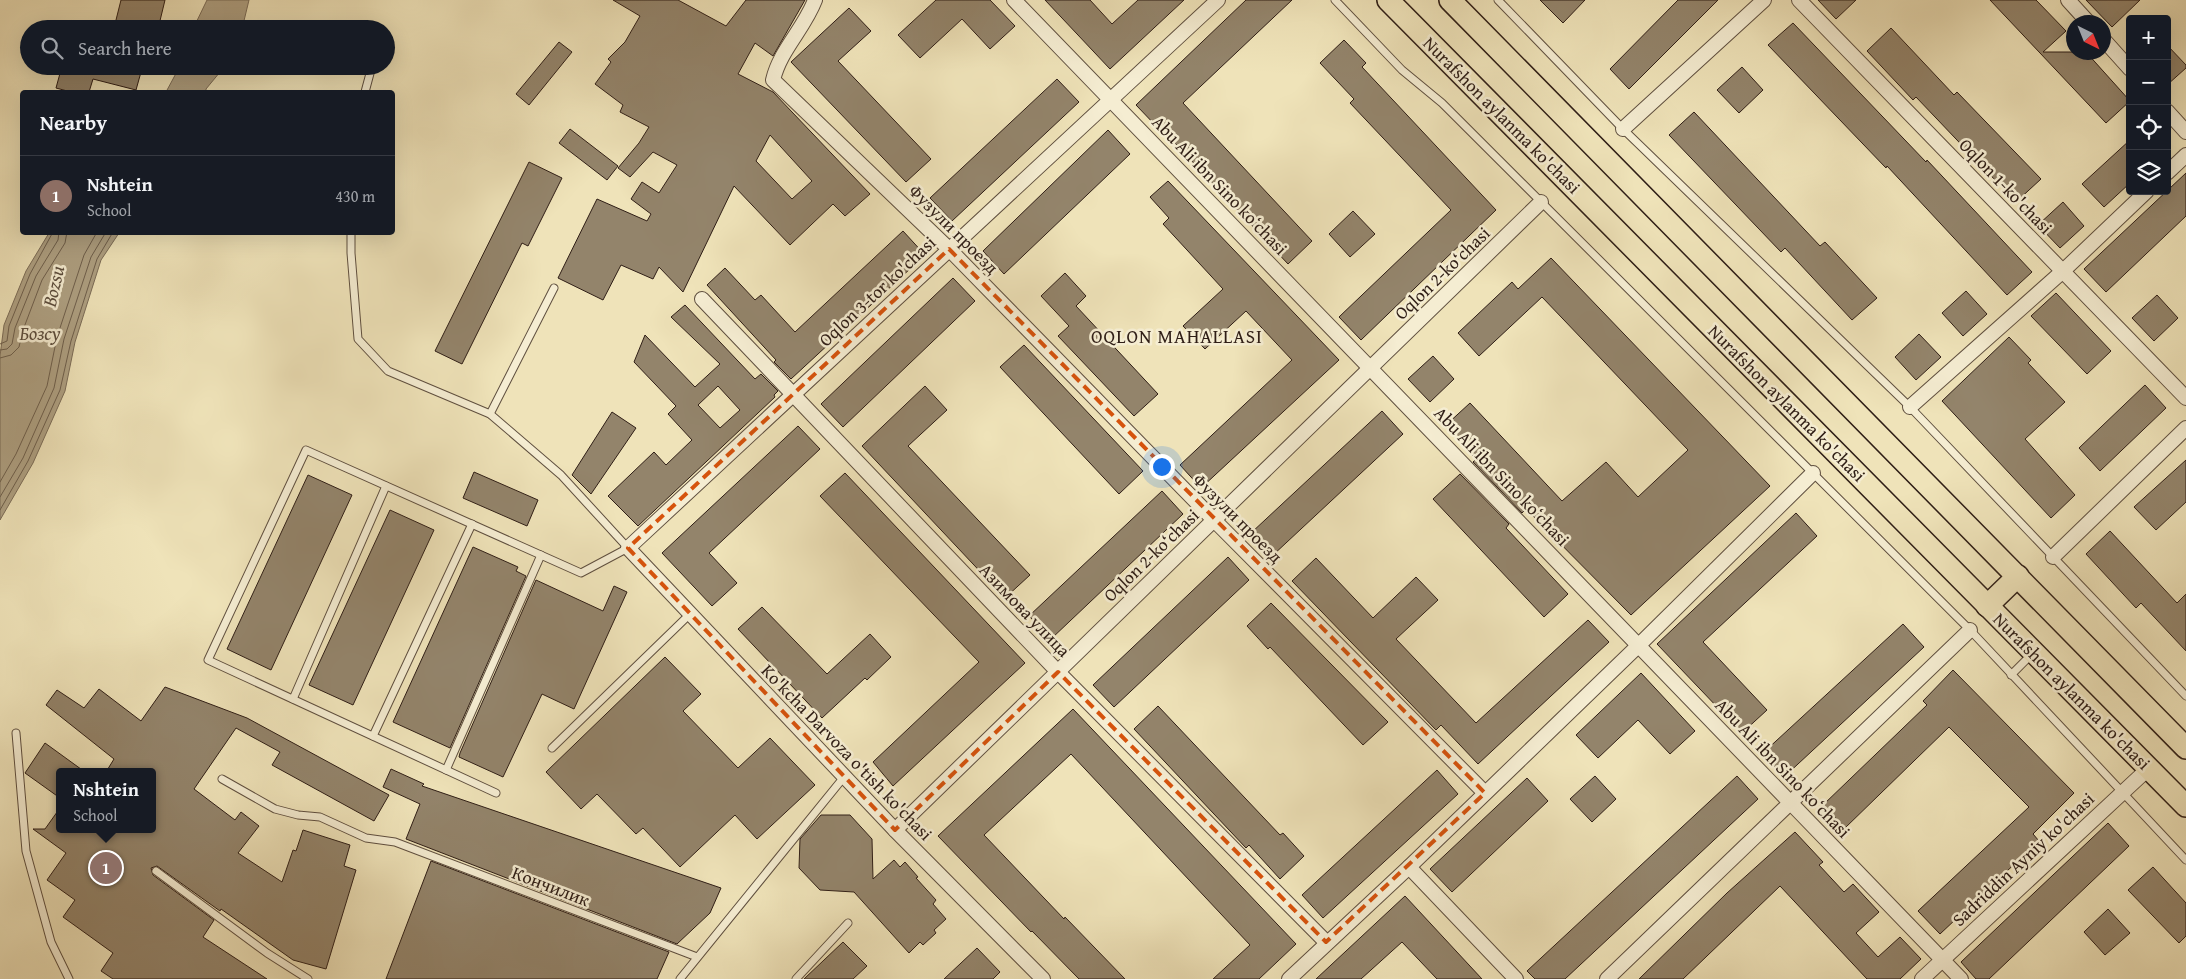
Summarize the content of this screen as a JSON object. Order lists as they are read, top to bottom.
{
  "streets": {
    "main road": ["Nurafshon aylanma ko'chasi"],
    "street": [
      "Abu Ali ibn Sino koʻchasi",
      "Oqlon 1-ko'chasi",
      "Фузули проезд",
      "Oqlon 2-ko‘chasi",
      "Oqlon 3-tor ko'chasi",
      "Азимова улица",
      "Ko'kcha Darvoza o'tish ko'chasi",
      "Sadriddin Ayniy ko'chasi"
    ],
    "lane": ["Кончилик"]
  },
  "crossings": [
    ["Nurafshon aylanma ko'chasi", "Sadriddin Ayniy ko'chasi"],
    ["Abu Ali ibn Sino koʻchasi", "Oqlon 2-ko‘chasi"],
    ["Abu Ali ibn Sino koʻchasi", "Oqlon 3-tor ko'chasi"],
    ["Abu Ali ibn Sino koʻchasi", "Sadriddin Ayniy ko'chasi"],
    ["Фузули проезд", "Oqlon 2-ko‘chasi"],
    ["Фузули проезд", "Oqlon 3-tor ko'chasi"],
    ["Oqlon 2-ko‘chasi", "Азимова улица"],
    ["Oqlon 2-ko‘chasi", "Ko'kcha Darvoza o'tish ko'chasi"],
    ["Oqlon 3-tor ko'chasi", "Азимова улица"],
    ["Oqlon 3-tor ko'chasi", "Ko'kcha Darvoza o'tish ko'chasi"]
  ],
  "districts": ["OQLON MAHALLASI"],
  "water": ["Bozsu", "Бозсу"],
  "north": "bottom right",
  "page": {
    "map_buttons": ["+", "−"],
    "search": "Search here",
    "heading": "Nearby",
    "list": [
      {
        "mark": "1",
        "name": "Nshtein",
        "note": "School",
        "value": "430 m"
      }
    ],
    "popup": ["Nshtein", "School"],
    "pins": "1"
  }
}
